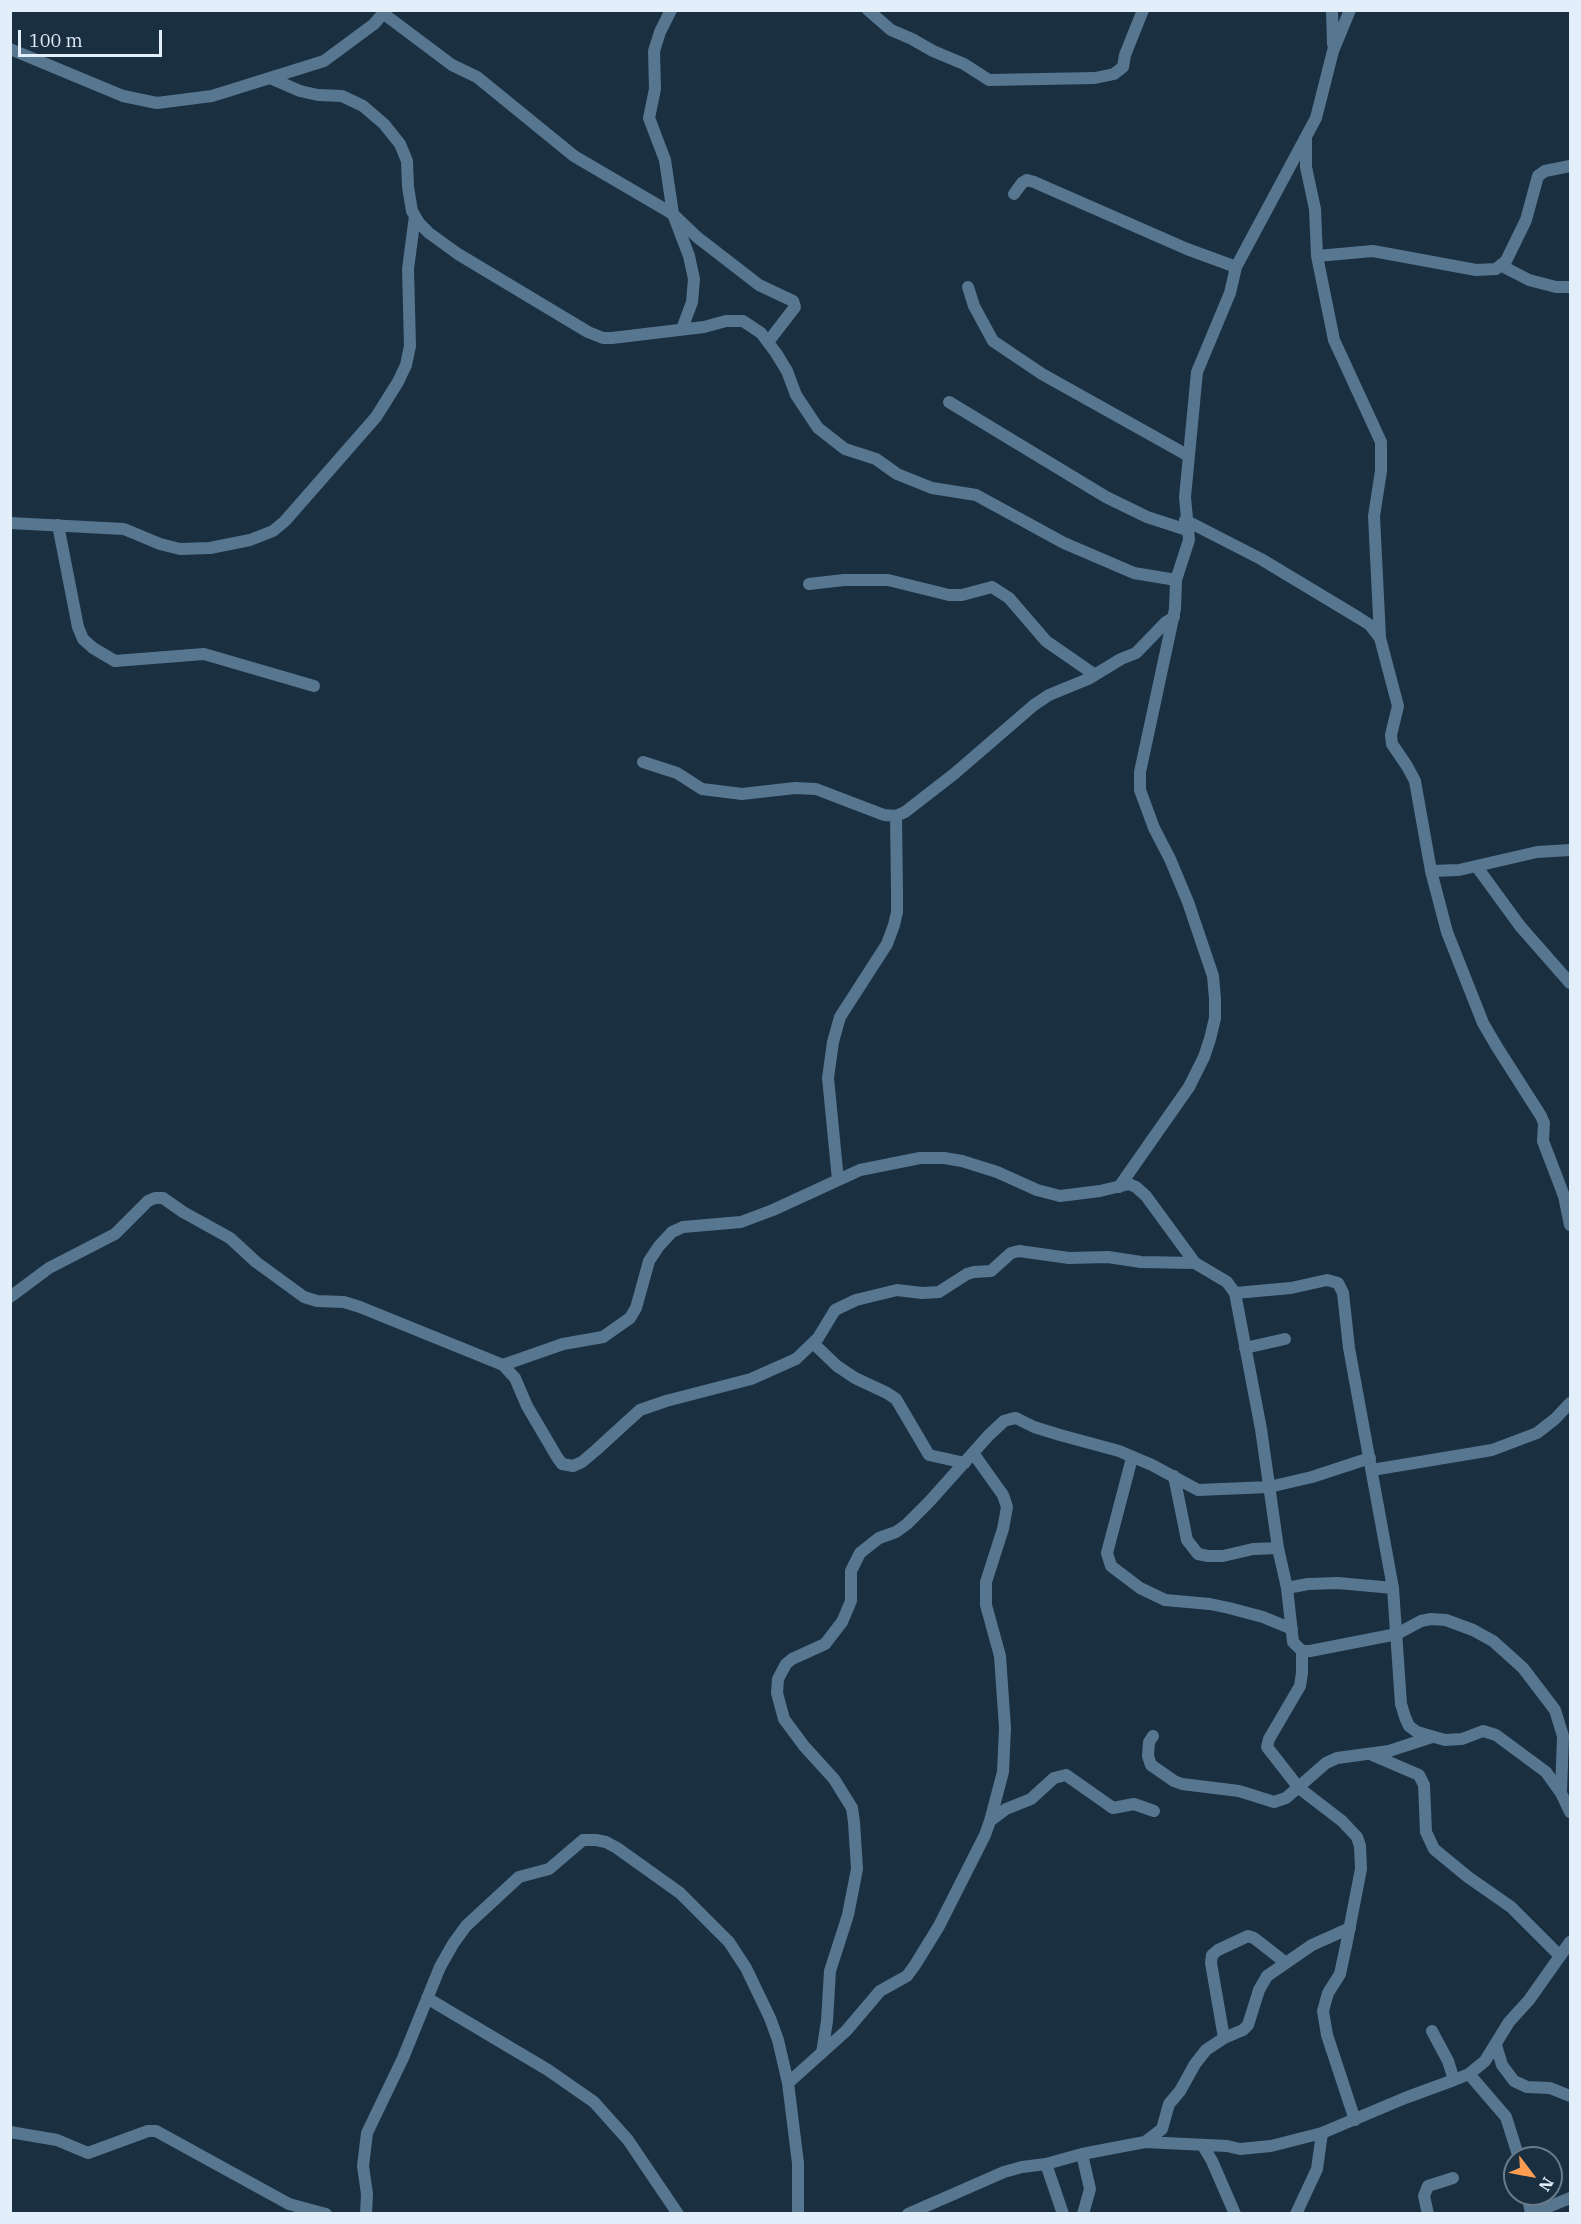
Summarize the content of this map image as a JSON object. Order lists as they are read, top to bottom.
{
  "scale_bar": "100 m",
  "north": "bottom right"
}
